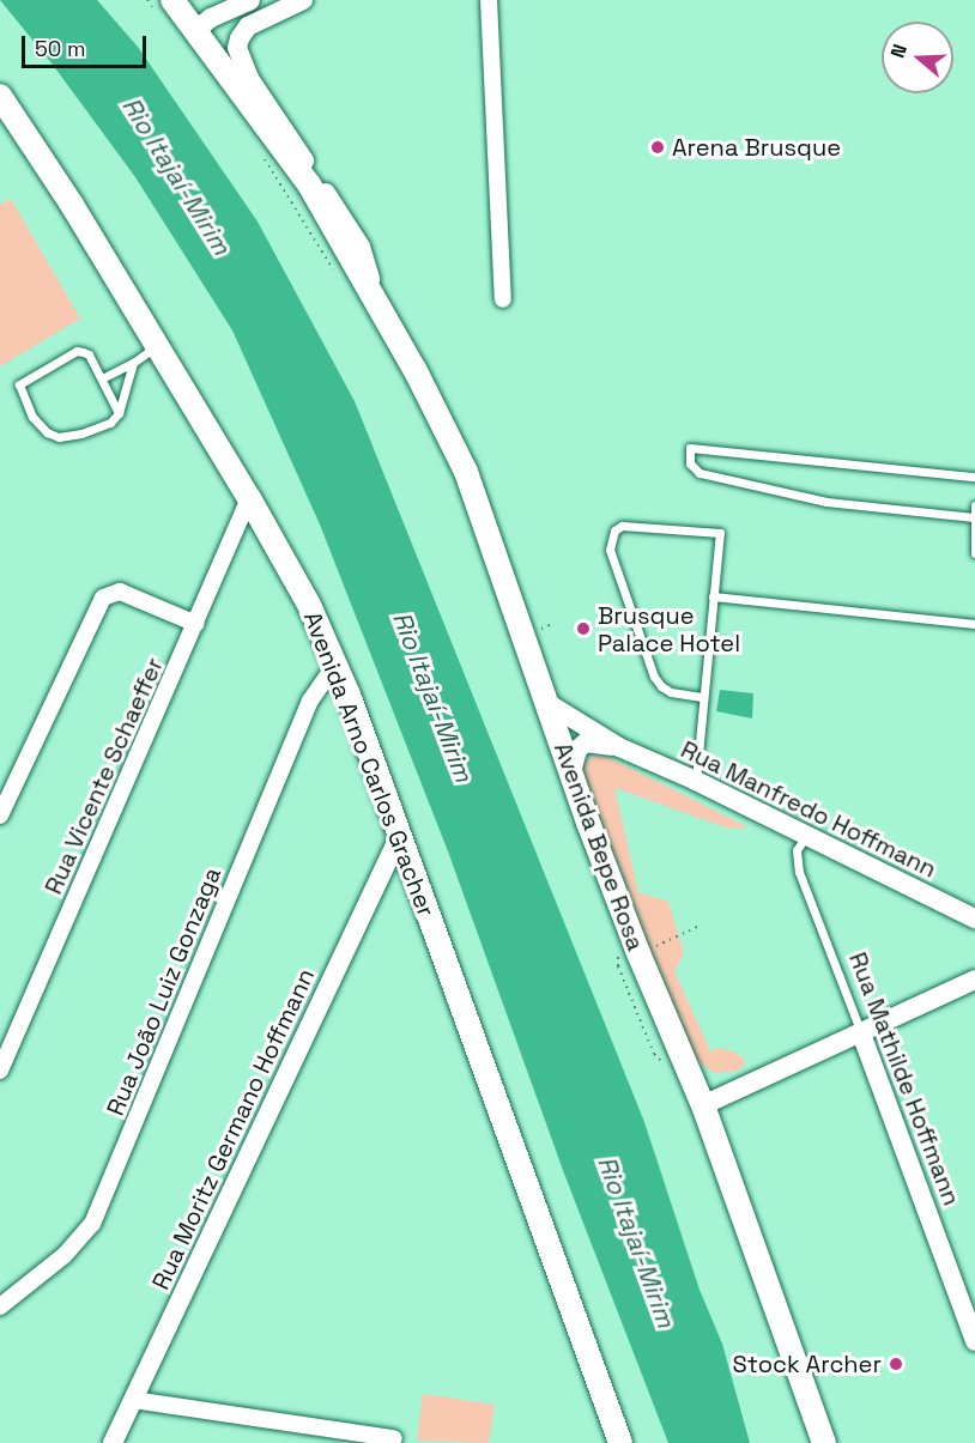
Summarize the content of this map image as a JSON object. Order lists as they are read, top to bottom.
{
  "streets": {
    "main road": ["Avenida Arno Carlos Gracher", "Avenida Bepe Rosa"],
    "street": [
      "Rua Vicente Schaeffer",
      "Rua Manfredo Hoffmann",
      "Rua João Luiz Gonzaga",
      "Rua Mathilde Hoffmann",
      "Rua Moritz Germano Hoffmann"
    ]
  },
  "crossings": [
    ["Avenida Arno Carlos Gracher", "Rua Vicente Schaeffer"],
    ["Avenida Arno Carlos Gracher", "Rua João Luiz Gonzaga"],
    ["Avenida Arno Carlos Gracher", "Rua Moritz Germano Hoffmann"],
    ["Rua Manfredo Hoffmann", "Avenida Bepe Rosa"],
    ["Rua Manfredo Hoffmann", "Rua Mathilde Hoffmann"]
  ],
  "water": ["Rio Itajaí-Mirim"],
  "places": ["Arena Brusque", "Brusque Palace Hotel", "Stock Archer"],
  "scale_bar": "50 m",
  "north": "left"
}
